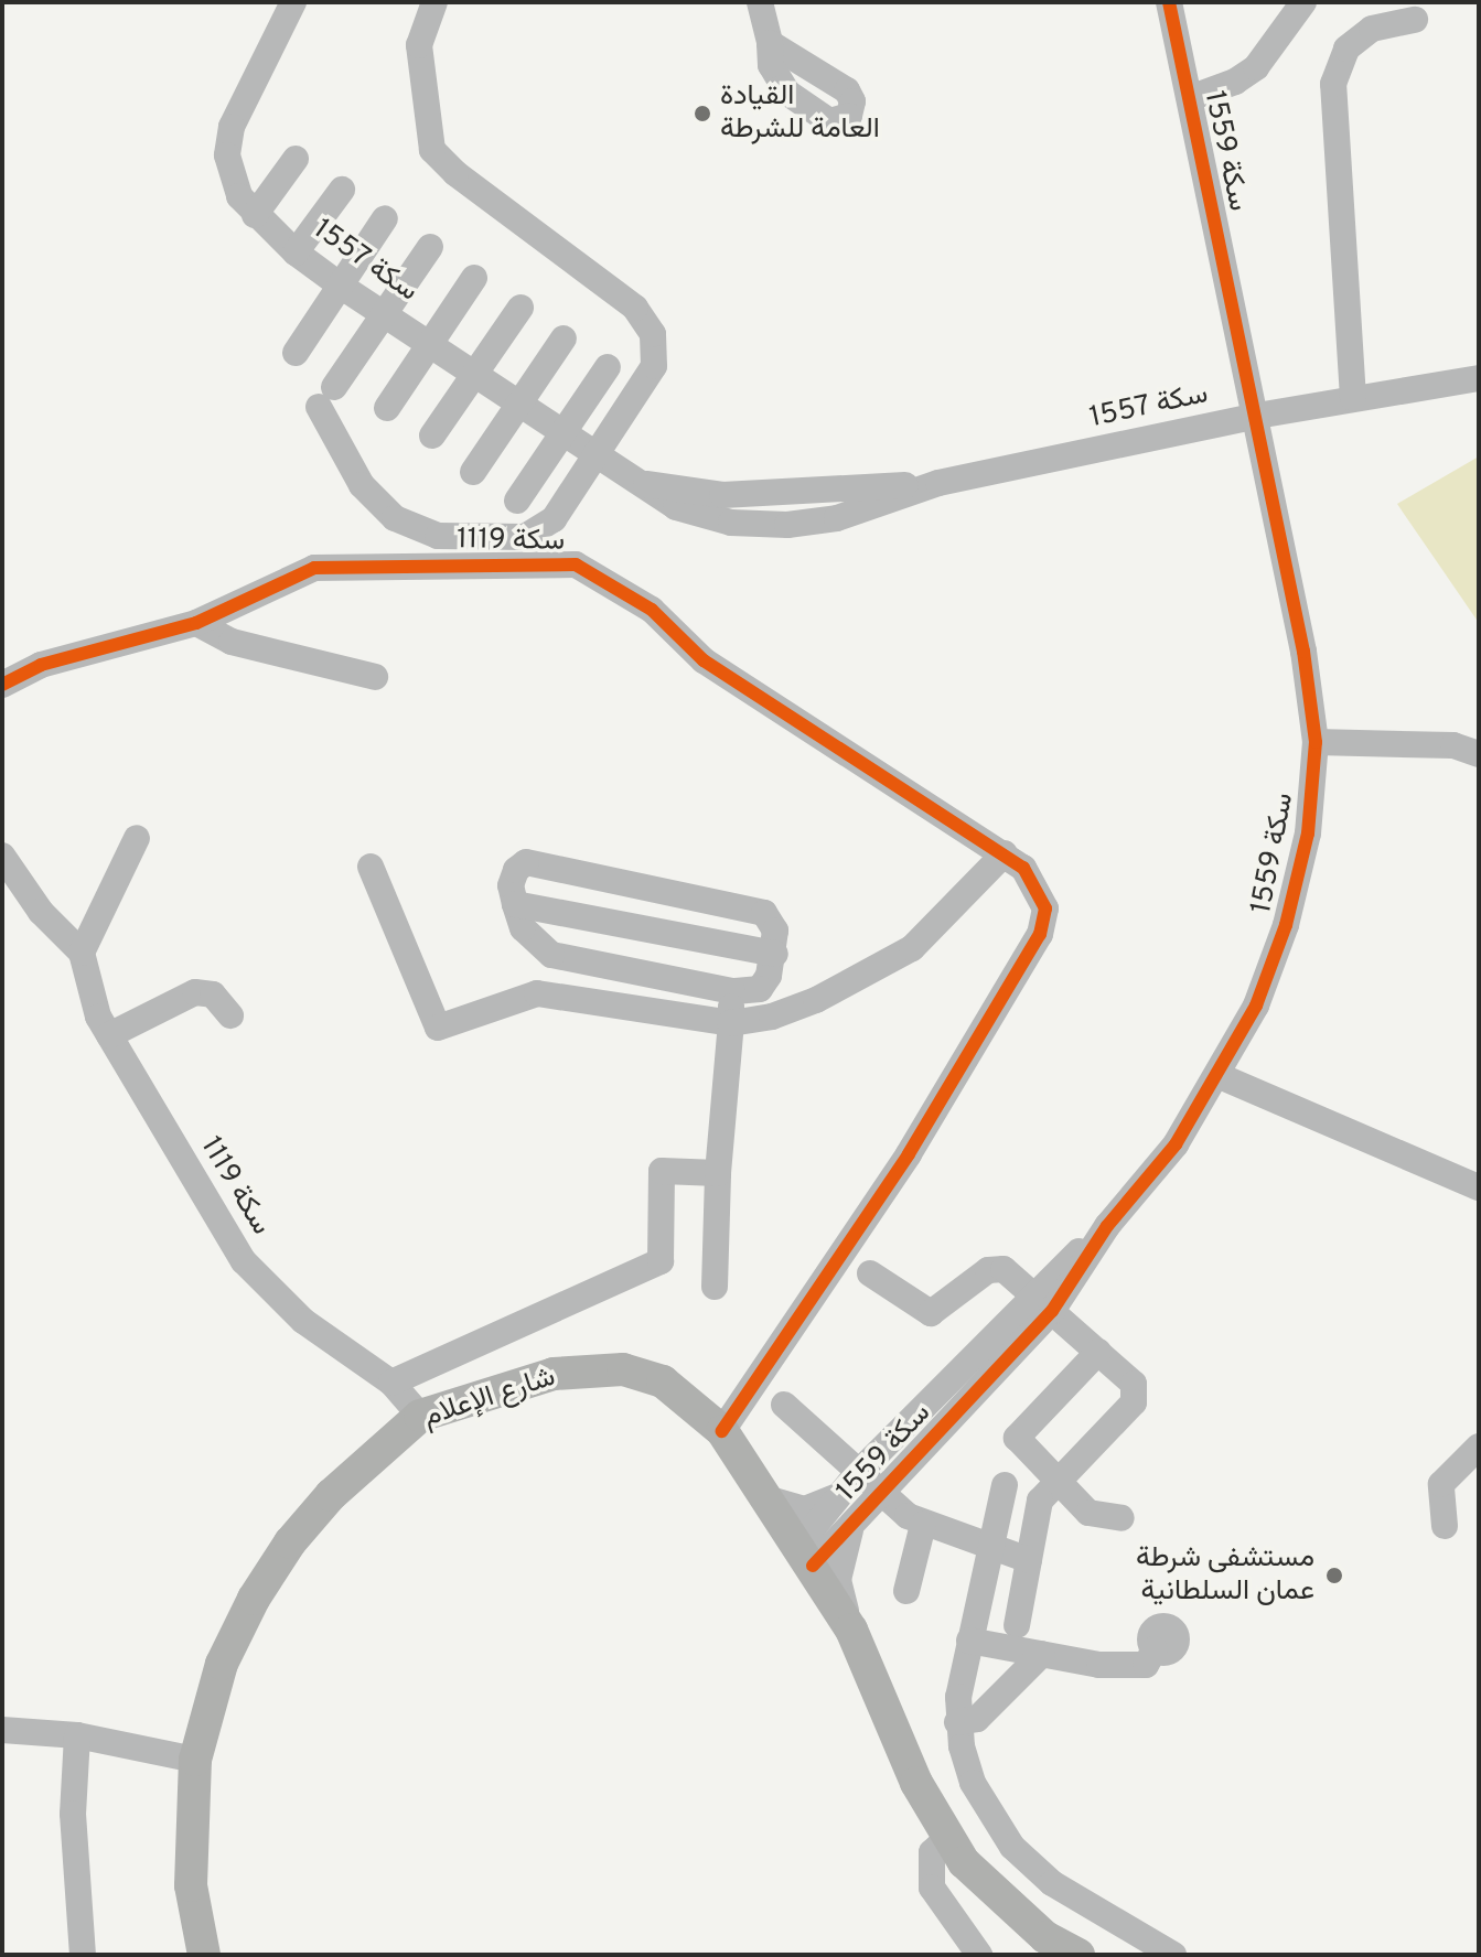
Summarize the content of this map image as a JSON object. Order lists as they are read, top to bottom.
{
  "streets": {
    "main road": ["شارع الإعلام"],
    "street": ["سكة 1559", "سكة 1557", "سكة 1119"]
  },
  "crossings": [
    ["سكة 1559", "سكة 1557"],
    ["سكة 1559", "شارع الإعلام"],
    ["سكة 1119", "شارع الإعلام"]
  ],
  "places": ["القيادة العامة للشرطة", "مستشفى شرطة عمان السلطانية"]
}
